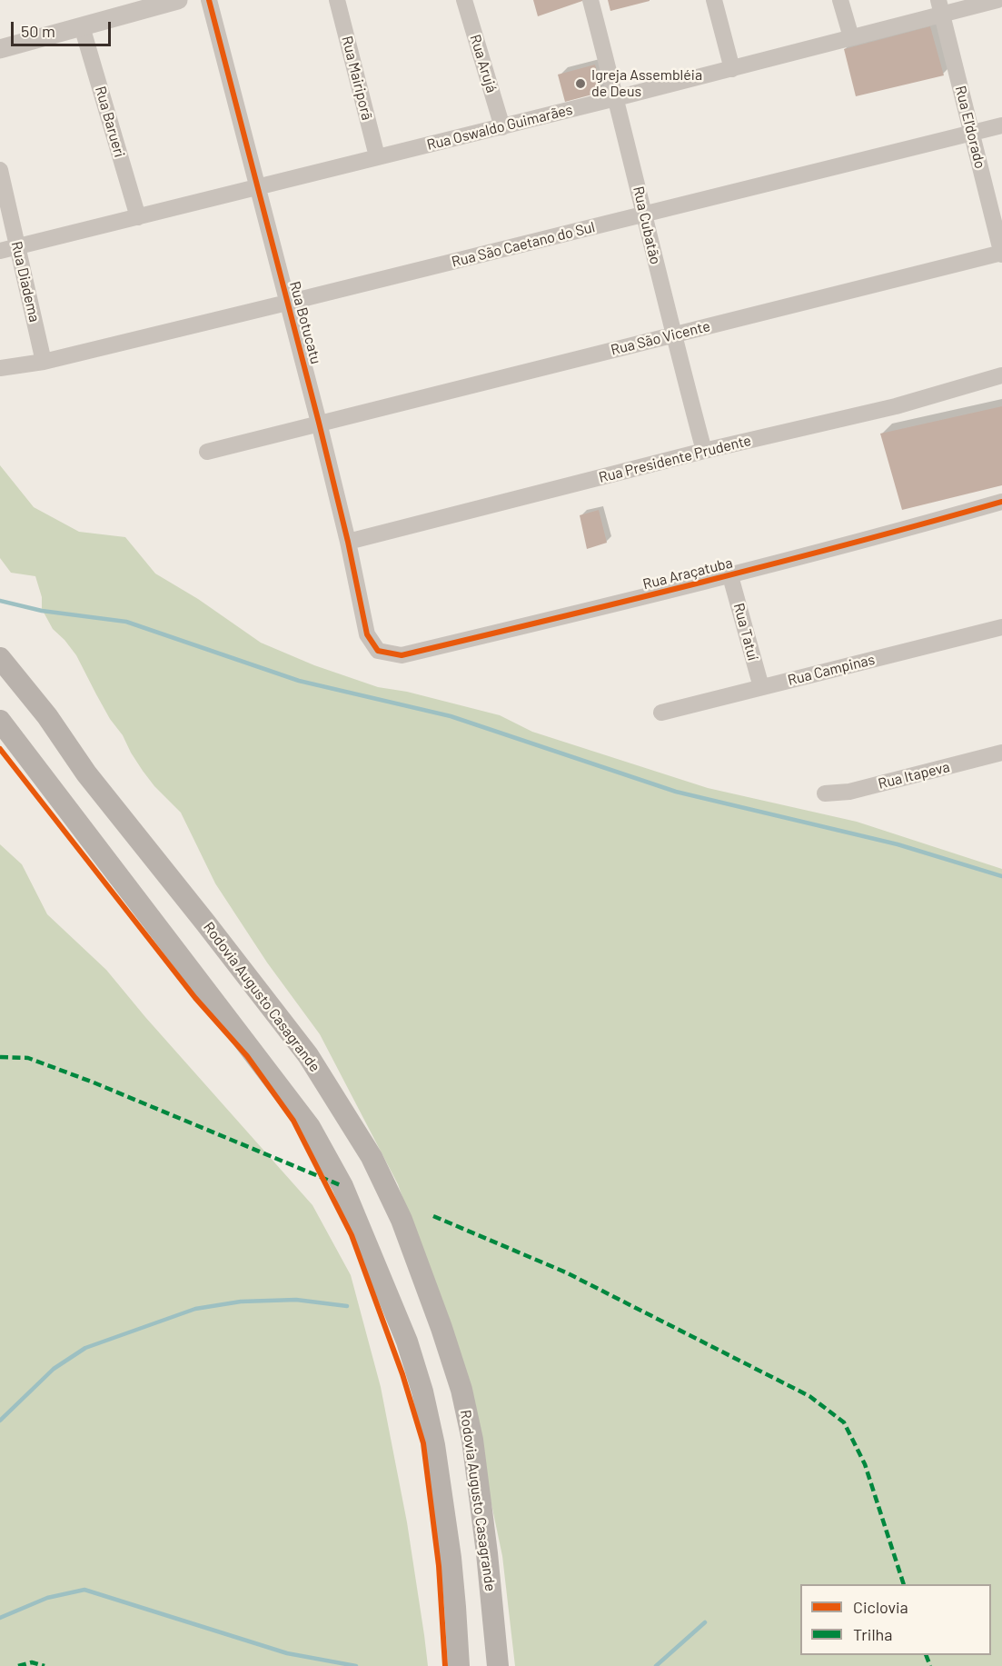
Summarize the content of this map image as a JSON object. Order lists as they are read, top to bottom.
{
  "streets": {
    "main road": ["Rodovia Augusto Casagrande"],
    "street": [
      "Rua Arujá",
      "Rua Mairiporã",
      "Rua Barueri",
      "Rua Oswaldo Guimarães",
      "Rua El'dorado",
      "Rua Cubatão",
      "Rua São Caetano do Sul",
      "Rua Diadema",
      "Rua Botucatu",
      "Rua São Vicente",
      "Rua Presidente Prudente",
      "Rua Araçatuba",
      "Rua Tatuí",
      "Rua Campinas",
      "Rua Itapeva"
    ]
  },
  "crossings": [
    ["Rua Arujá", "Rua Oswaldo Guimarães"],
    ["Rua Mairiporã", "Rua Oswaldo Guimarães"],
    ["Rua Barueri", "Rua Oswaldo Guimarães"],
    ["Rua Oswaldo Guimarães", "Rua El'dorado"],
    ["Rua Oswaldo Guimarães", "Rua Cubatão"],
    ["Rua Oswaldo Guimarães", "Rua Diadema"],
    ["Rua Oswaldo Guimarães", "Rua Botucatu"],
    ["Rua El'dorado", "Rua São Caetano do Sul"],
    ["Rua El'dorado", "Rua São Vicente"],
    ["Rua Cubatão", "Rua São Caetano do Sul"],
    ["Rua Cubatão", "Rua São Vicente"],
    ["Rua Cubatão", "Rua Presidente Prudente"],
    ["Rua São Caetano do Sul", "Rua Diadema"],
    ["Rua São Caetano do Sul", "Rua Botucatu"],
    ["Rua Botucatu", "Rua São Vicente"],
    ["Rua Botucatu", "Rua Presidente Prudente"],
    ["Rua Botucatu", "Rua Araçatuba"],
    ["Rua Araçatuba", "Rua Tatuí"],
    ["Rua Tatuí", "Rua Campinas"]
  ],
  "places": ["Igreja Assembléia de Deus"],
  "legend": ["Ciclovia", "Trilha"],
  "scale_bar": "50 m"
}
